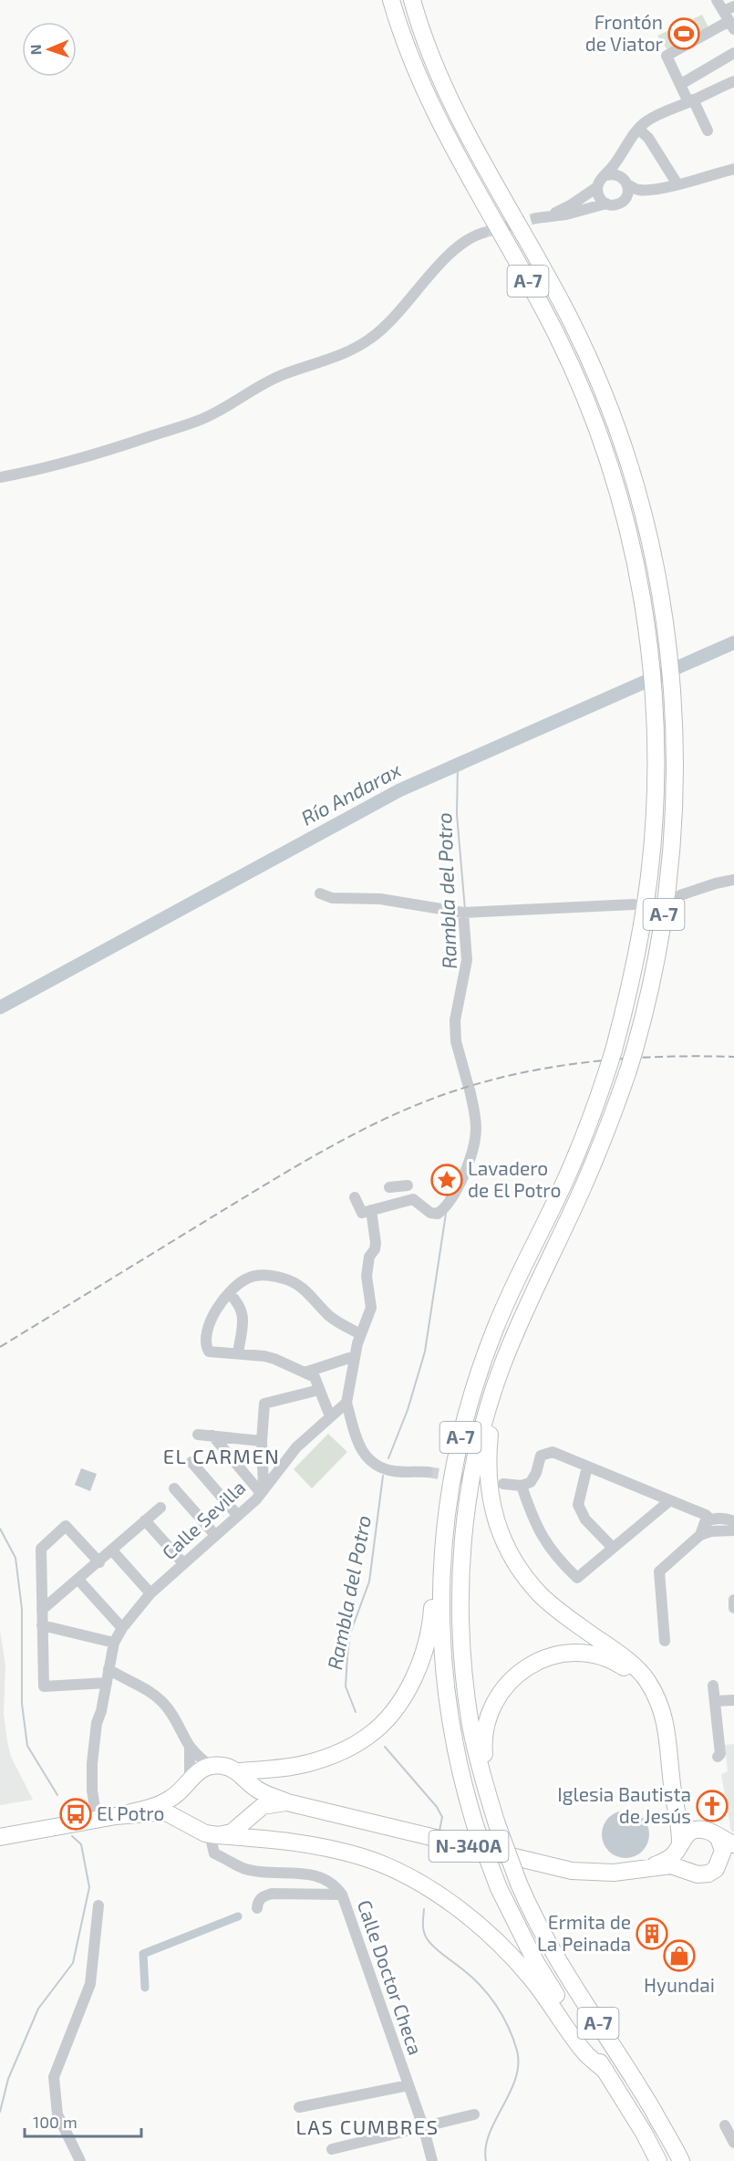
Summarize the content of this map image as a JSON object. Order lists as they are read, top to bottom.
{
  "streets": {
    "highway": ["A-7", "N-340A"],
    "street": ["Calle Sevilla", "Calle Doctor Checa"]
  },
  "crossings": [
    ["N-340A", "Calle Doctor Checa"]
  ],
  "districts": ["EL CARMEN", "LAS CUMBRES"],
  "water": ["Río Andarax", "Rambla del Potro"],
  "places": {
    "sports": ["Frontón de Viator"],
    "place": ["Lavadero de El Potro"],
    "church": ["Iglesia Bautista de Jesús"],
    "bus stop": ["El Potro"],
    "building": ["Ermita de La Peinada"],
    "shop": ["Hyundai"]
  },
  "scale_bar": "100 m",
  "north": "left"
}
